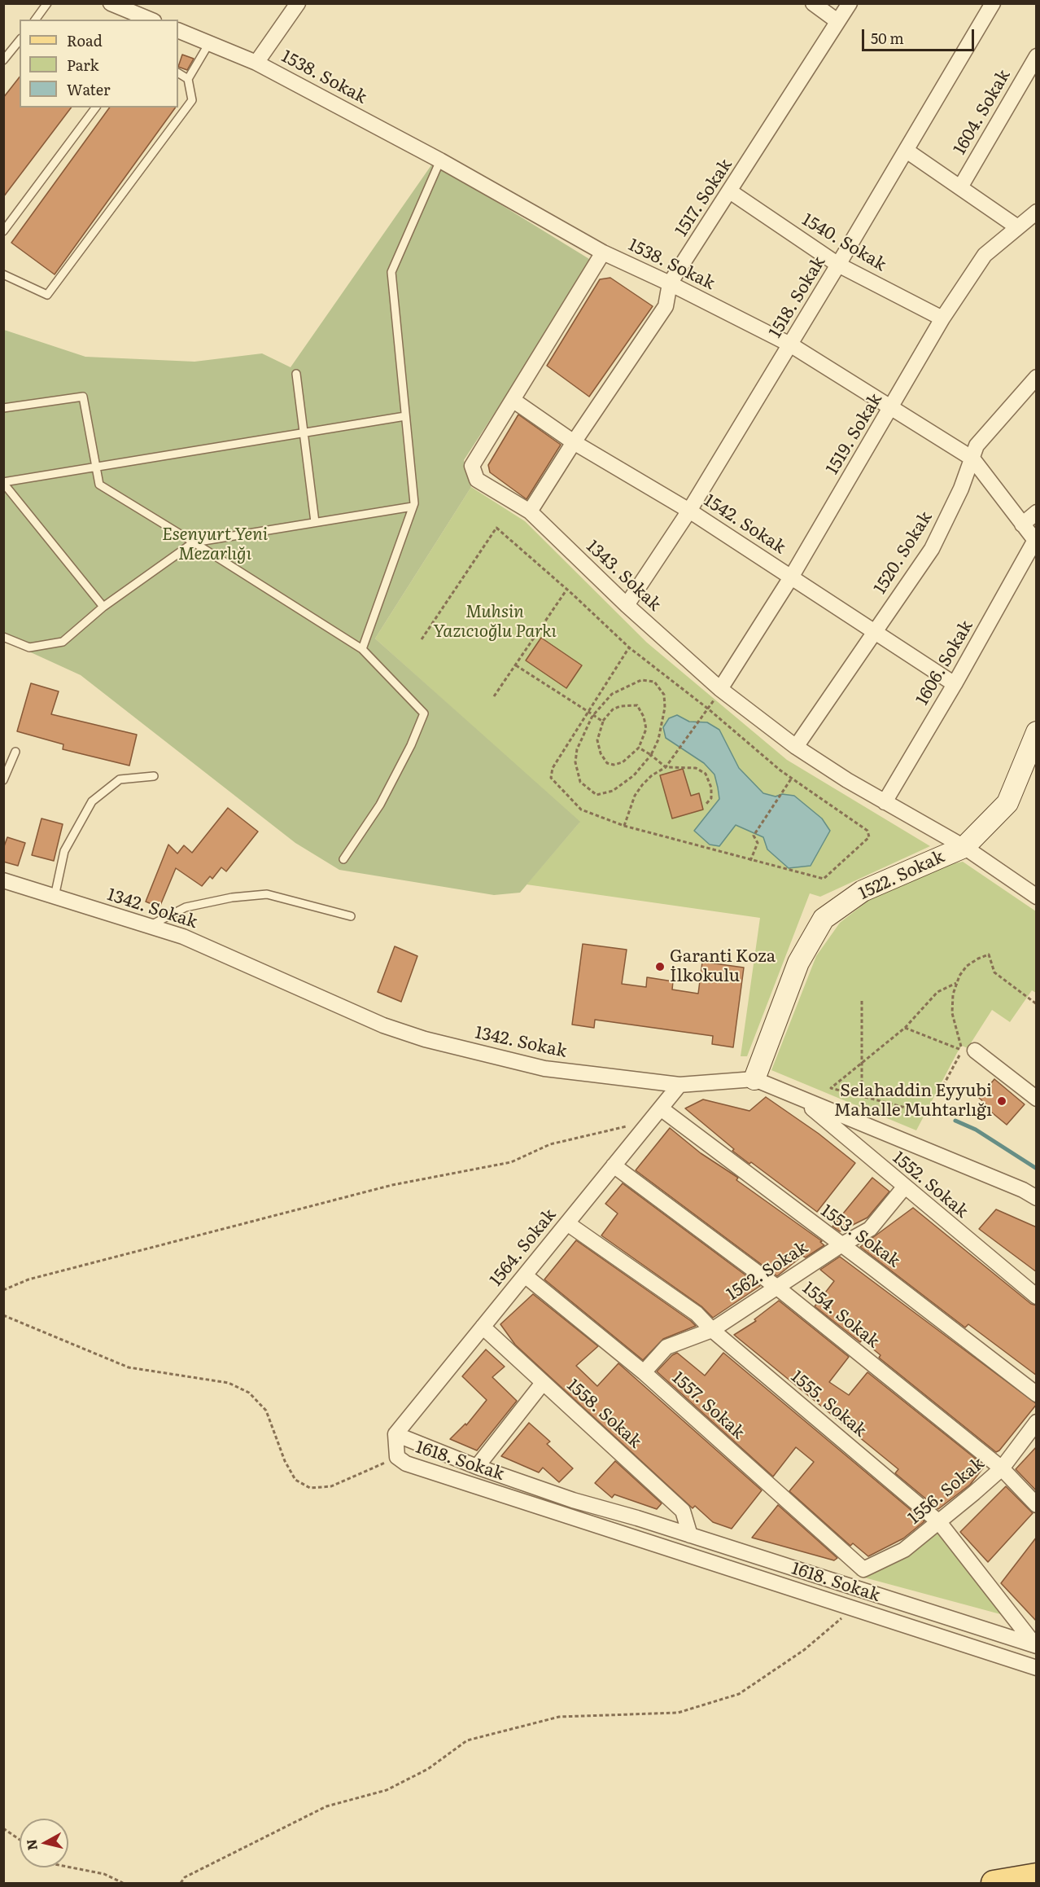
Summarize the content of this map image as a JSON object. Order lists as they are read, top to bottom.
{
  "streets": {
    "street": [
      "1538. Sokak",
      "1604. Sokak",
      "1517. Sokak",
      "1540. Sokak",
      "1518. Sokak",
      "1519. Sokak",
      "1542. Sokak",
      "1520. Sokak",
      "1343. Sokak",
      "1606. Sokak",
      "1522. Sokak",
      "1342. Sokak",
      "1552. Sokak",
      "1553. Sokak",
      "1564. Sokak",
      "1562. Sokak",
      "1554. Sokak",
      "1555. Sokak",
      "1557. Sokak",
      "1558. Sokak",
      "1618. Sokak",
      "1556. Sokak"
    ]
  },
  "crossings": [
    ["1538. Sokak", "1517. Sokak"],
    ["1538. Sokak", "1518. Sokak"],
    ["1538. Sokak", "1519. Sokak"],
    ["1538. Sokak", "1520. Sokak"],
    ["1538. Sokak", "1343. Sokak"],
    ["1538. Sokak", "1606. Sokak"],
    ["1517. Sokak", "1540. Sokak"],
    ["1517. Sokak", "1542. Sokak"],
    ["1517. Sokak", "1343. Sokak"],
    ["1540. Sokak", "1518. Sokak"],
    ["1540. Sokak", "1519. Sokak"],
    ["1518. Sokak", "1542. Sokak"],
    ["1518. Sokak", "1343. Sokak"],
    ["1519. Sokak", "1542. Sokak"],
    ["1519. Sokak", "1343. Sokak"],
    ["1542. Sokak", "1520. Sokak"],
    ["1542. Sokak", "1343. Sokak"],
    ["1542. Sokak", "1606. Sokak"],
    ["1520. Sokak", "1343. Sokak"],
    ["1343. Sokak", "1606. Sokak"],
    ["1343. Sokak", "1522. Sokak"],
    ["1522. Sokak", "1342. Sokak"],
    ["1342. Sokak", "1552. Sokak"],
    ["1342. Sokak", "1564. Sokak"],
    ["1552. Sokak", "1562. Sokak"],
    ["1553. Sokak", "1564. Sokak"],
    ["1553. Sokak", "1562. Sokak"],
    ["1564. Sokak", "1554. Sokak"],
    ["1564. Sokak", "1555. Sokak"],
    ["1564. Sokak", "1557. Sokak"],
    ["1564. Sokak", "1558. Sokak"],
    ["1564. Sokak", "1618. Sokak"],
    ["1562. Sokak", "1554. Sokak"],
    ["1562. Sokak", "1555. Sokak"],
    ["1562. Sokak", "1557. Sokak"],
    ["1554. Sokak", "1556. Sokak"],
    ["1555. Sokak", "1618. Sokak"],
    ["1555. Sokak", "1556. Sokak"],
    ["1557. Sokak", "1556. Sokak"],
    ["1558. Sokak", "1618. Sokak"]
  ],
  "parks": ["Esenyurt Yeni Mezarlığı", "Muhsin Yazıcıoğlu Parkı"],
  "places": ["Garanti Koza İlkokulu", "Selahaddin Eyyubi Mahalle Muhtarlığı"],
  "legend": ["Road", "Park", "Water"],
  "scale_bar": "50 m",
  "north": "left"
}
